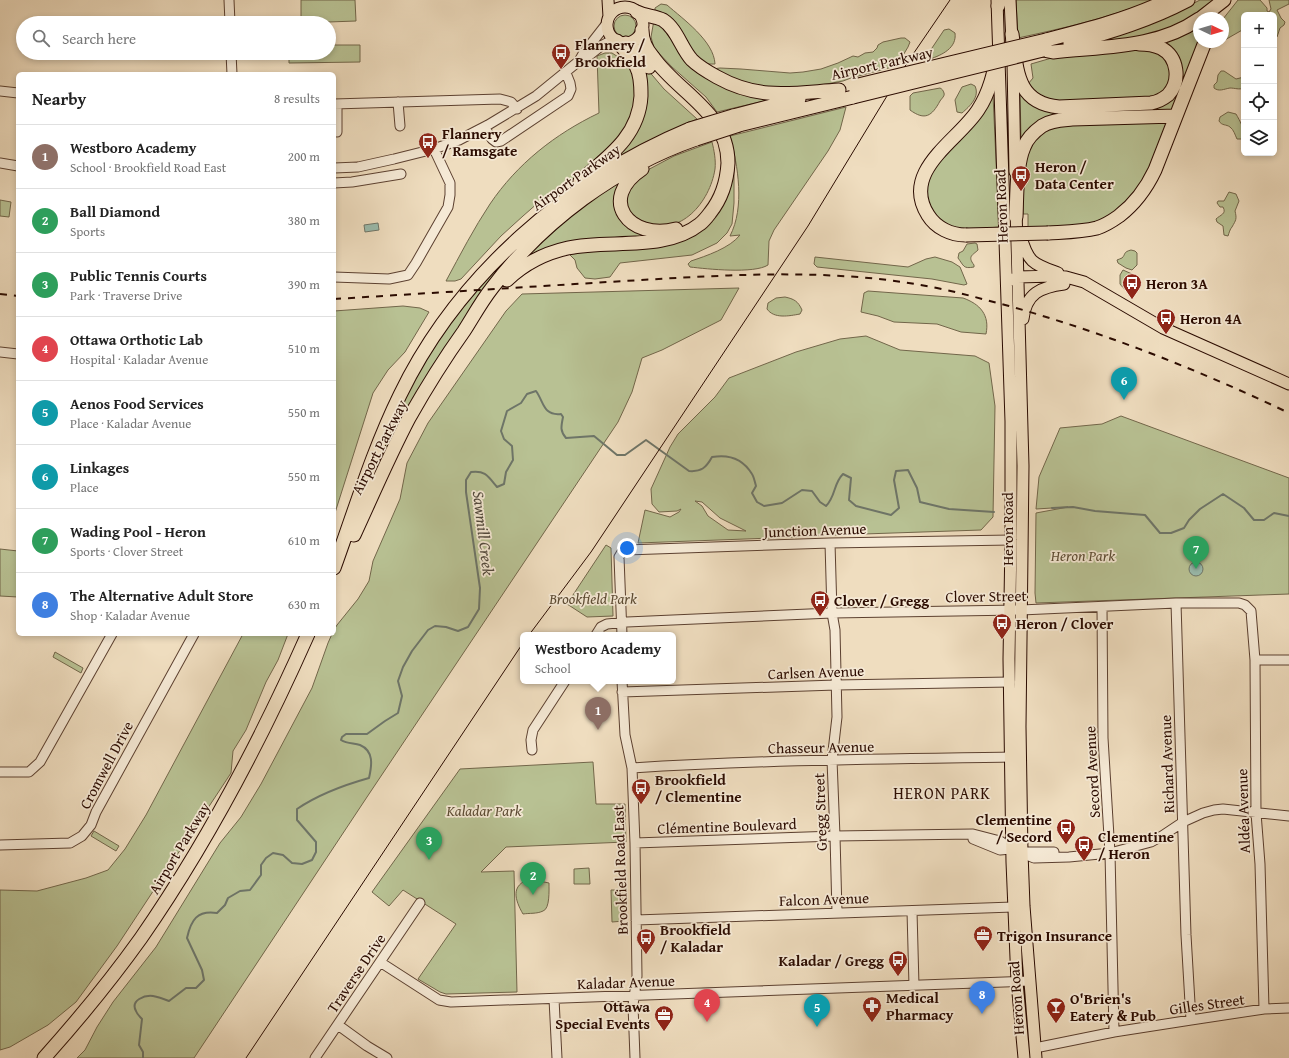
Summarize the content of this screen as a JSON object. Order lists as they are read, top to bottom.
{
  "streets": {
    "highway": ["Airport Parkway"],
    "main road": ["Heron Road"],
    "street": [
      "Junction Avenue",
      "Clover Street",
      "Carlsen Avenue",
      "Chasseur Avenue",
      "Richard Avenue",
      "Cromwell Drive",
      "Secord Avenue",
      "Aldéa Avenue",
      "Gregg Street",
      "Clémentine Boulevard",
      "Brookfield Road East",
      "Falcon Avenue",
      "Traverse Drive",
      "Kaladar Avenue",
      "Gilles Street"
    ]
  },
  "crossings": [
    ["Heron Road", "Junction Avenue"],
    ["Heron Road", "Clover Street"],
    ["Heron Road", "Carlsen Avenue"],
    ["Heron Road", "Chasseur Avenue"],
    ["Heron Road", "Clémentine Boulevard"],
    ["Heron Road", "Falcon Avenue"],
    ["Heron Road", "Kaladar Avenue"],
    ["Heron Road", "Gilles Street"],
    ["Junction Avenue", "Clover Street"],
    ["Junction Avenue", "Gregg Street"],
    ["Clover Street", "Richard Avenue"],
    ["Clover Street", "Secord Avenue"],
    ["Clover Street", "Aldéa Avenue"],
    ["Clover Street", "Gregg Street"],
    ["Carlsen Avenue", "Gregg Street"],
    ["Carlsen Avenue", "Brookfield Road East"],
    ["Chasseur Avenue", "Gregg Street"],
    ["Chasseur Avenue", "Brookfield Road East"],
    ["Richard Avenue", "Clémentine Boulevard"],
    ["Richard Avenue", "Gilles Street"],
    ["Secord Avenue", "Clémentine Boulevard"],
    ["Secord Avenue", "Gilles Street"],
    ["Aldéa Avenue", "Clémentine Boulevard"],
    ["Aldéa Avenue", "Gilles Street"],
    ["Gregg Street", "Clémentine Boulevard"],
    ["Gregg Street", "Falcon Avenue"],
    ["Clémentine Boulevard", "Brookfield Road East"],
    ["Brookfield Road East", "Falcon Avenue"],
    ["Brookfield Road East", "Kaladar Avenue"],
    ["Traverse Drive", "Kaladar Avenue"]
  ],
  "districts": ["HERON PARK"],
  "water": ["Sawmill Creek"],
  "parks": ["Heron Park", "Brookfield Park", "Kaladar Park"],
  "places": {
    "bus stop": [
      "Flannery / Brookfield",
      "Flannery / Ramsgate",
      "Heron / Data Center",
      "Heron 3A",
      "Heron 4A",
      "Clover / Gregg",
      "Heron / Clover",
      "Brookfield / Clementine",
      "Clementine / Secord",
      "Clementine / Heron",
      "Brookfield / Kaladar",
      "Kaladar / Gregg"
    ],
    "office": ["Trigon Insurance", "Ottawa Special Events"],
    "pharmacy": ["Medical Pharmacy"],
    "bar": ["O'Brien's Eatery & Pub"]
  },
  "north": "right",
  "page": {
    "map_buttons": ["+", "−"],
    "search": "Search here",
    "heading": ["Nearby", "8 results"],
    "list": [
      {
        "mark": "1",
        "name": "Westboro Academy",
        "note": "School · Brookfield Road East",
        "value": "200 m"
      },
      {
        "mark": "2",
        "name": "Ball Diamond",
        "note": "Sports",
        "value": "380 m"
      },
      {
        "mark": "3",
        "name": "Public Tennis Courts",
        "note": "Park · Traverse Drive",
        "value": "390 m"
      },
      {
        "mark": "4",
        "name": "Ottawa Orthotic Lab",
        "note": "Hospital · Kaladar Avenue",
        "value": "510 m"
      },
      {
        "mark": "5",
        "name": "Aenos Food Services",
        "note": "Place · Kaladar Avenue",
        "value": "550 m"
      },
      {
        "mark": "6",
        "name": "Linkages",
        "note": "Place",
        "value": "550 m"
      },
      {
        "mark": "7",
        "name": "Wading Pool - Heron",
        "note": "Sports · Clover Street",
        "value": "610 m"
      },
      {
        "mark": "8",
        "name": "The Alternative Adult Store",
        "note": "Shop · Kaladar Avenue",
        "value": "630 m"
      }
    ],
    "pins": [
      "6",
      "7",
      "1",
      "3",
      "2",
      "8",
      "4",
      "5"
    ],
    "popup": ["Westboro Academy", "School"]
  }
}
